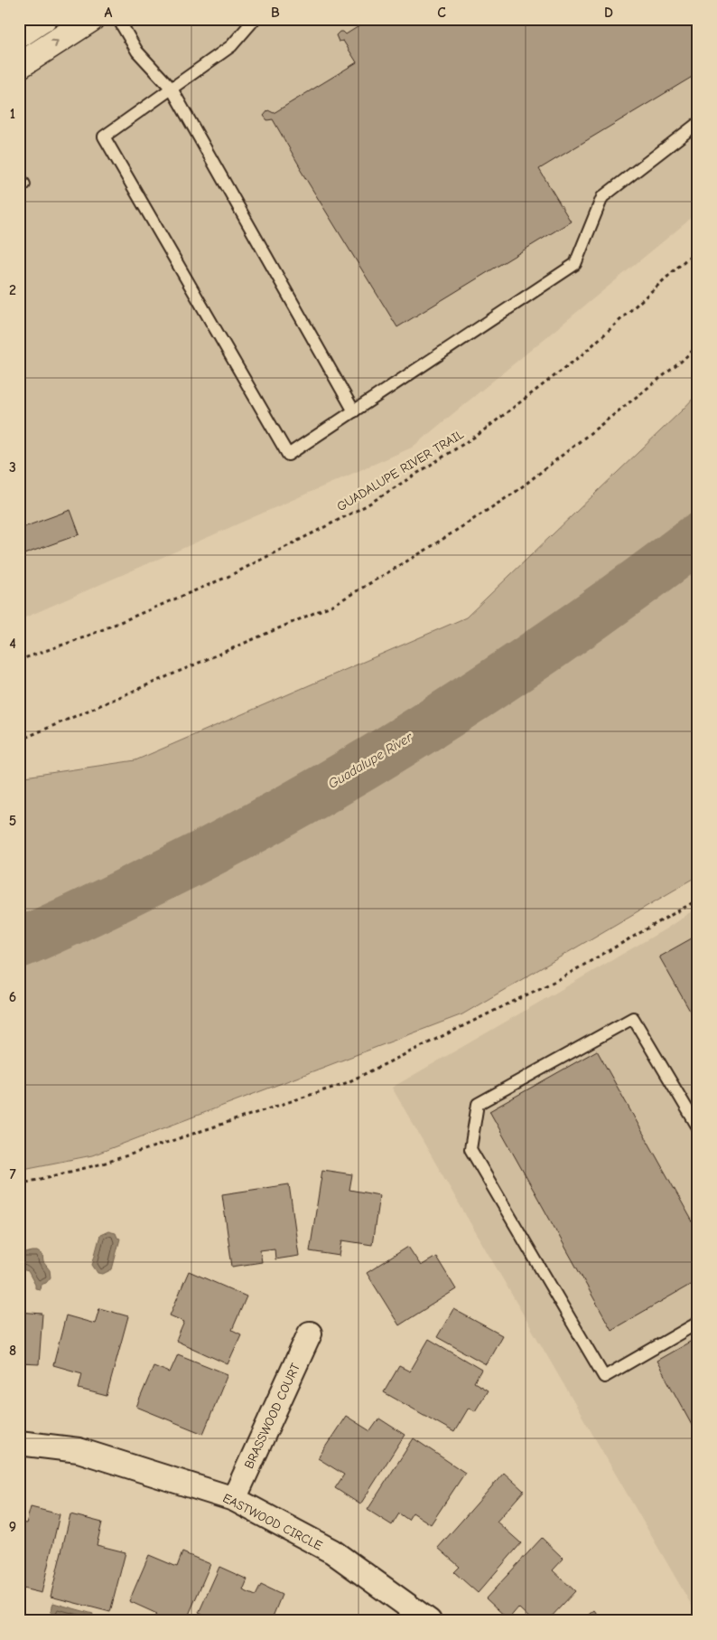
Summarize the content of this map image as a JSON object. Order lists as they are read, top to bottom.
{
  "streets": {
    "street": ["BRASSWOOD COURT", "EASTWOOD CIRCLE"],
    "path": ["GUADALUPE RIVER TRAIL"]
  },
  "crossings": [
    ["BRASSWOOD COURT", "EASTWOOD CIRCLE"]
  ],
  "water": ["Guadalupe River"],
  "grid": {
    "columns": [
      "A",
      "B",
      "C",
      "D"
    ],
    "rows": [
      "1",
      "2",
      "3",
      "4",
      "5",
      "6",
      "7",
      "8",
      "9"
    ]
  }
}
